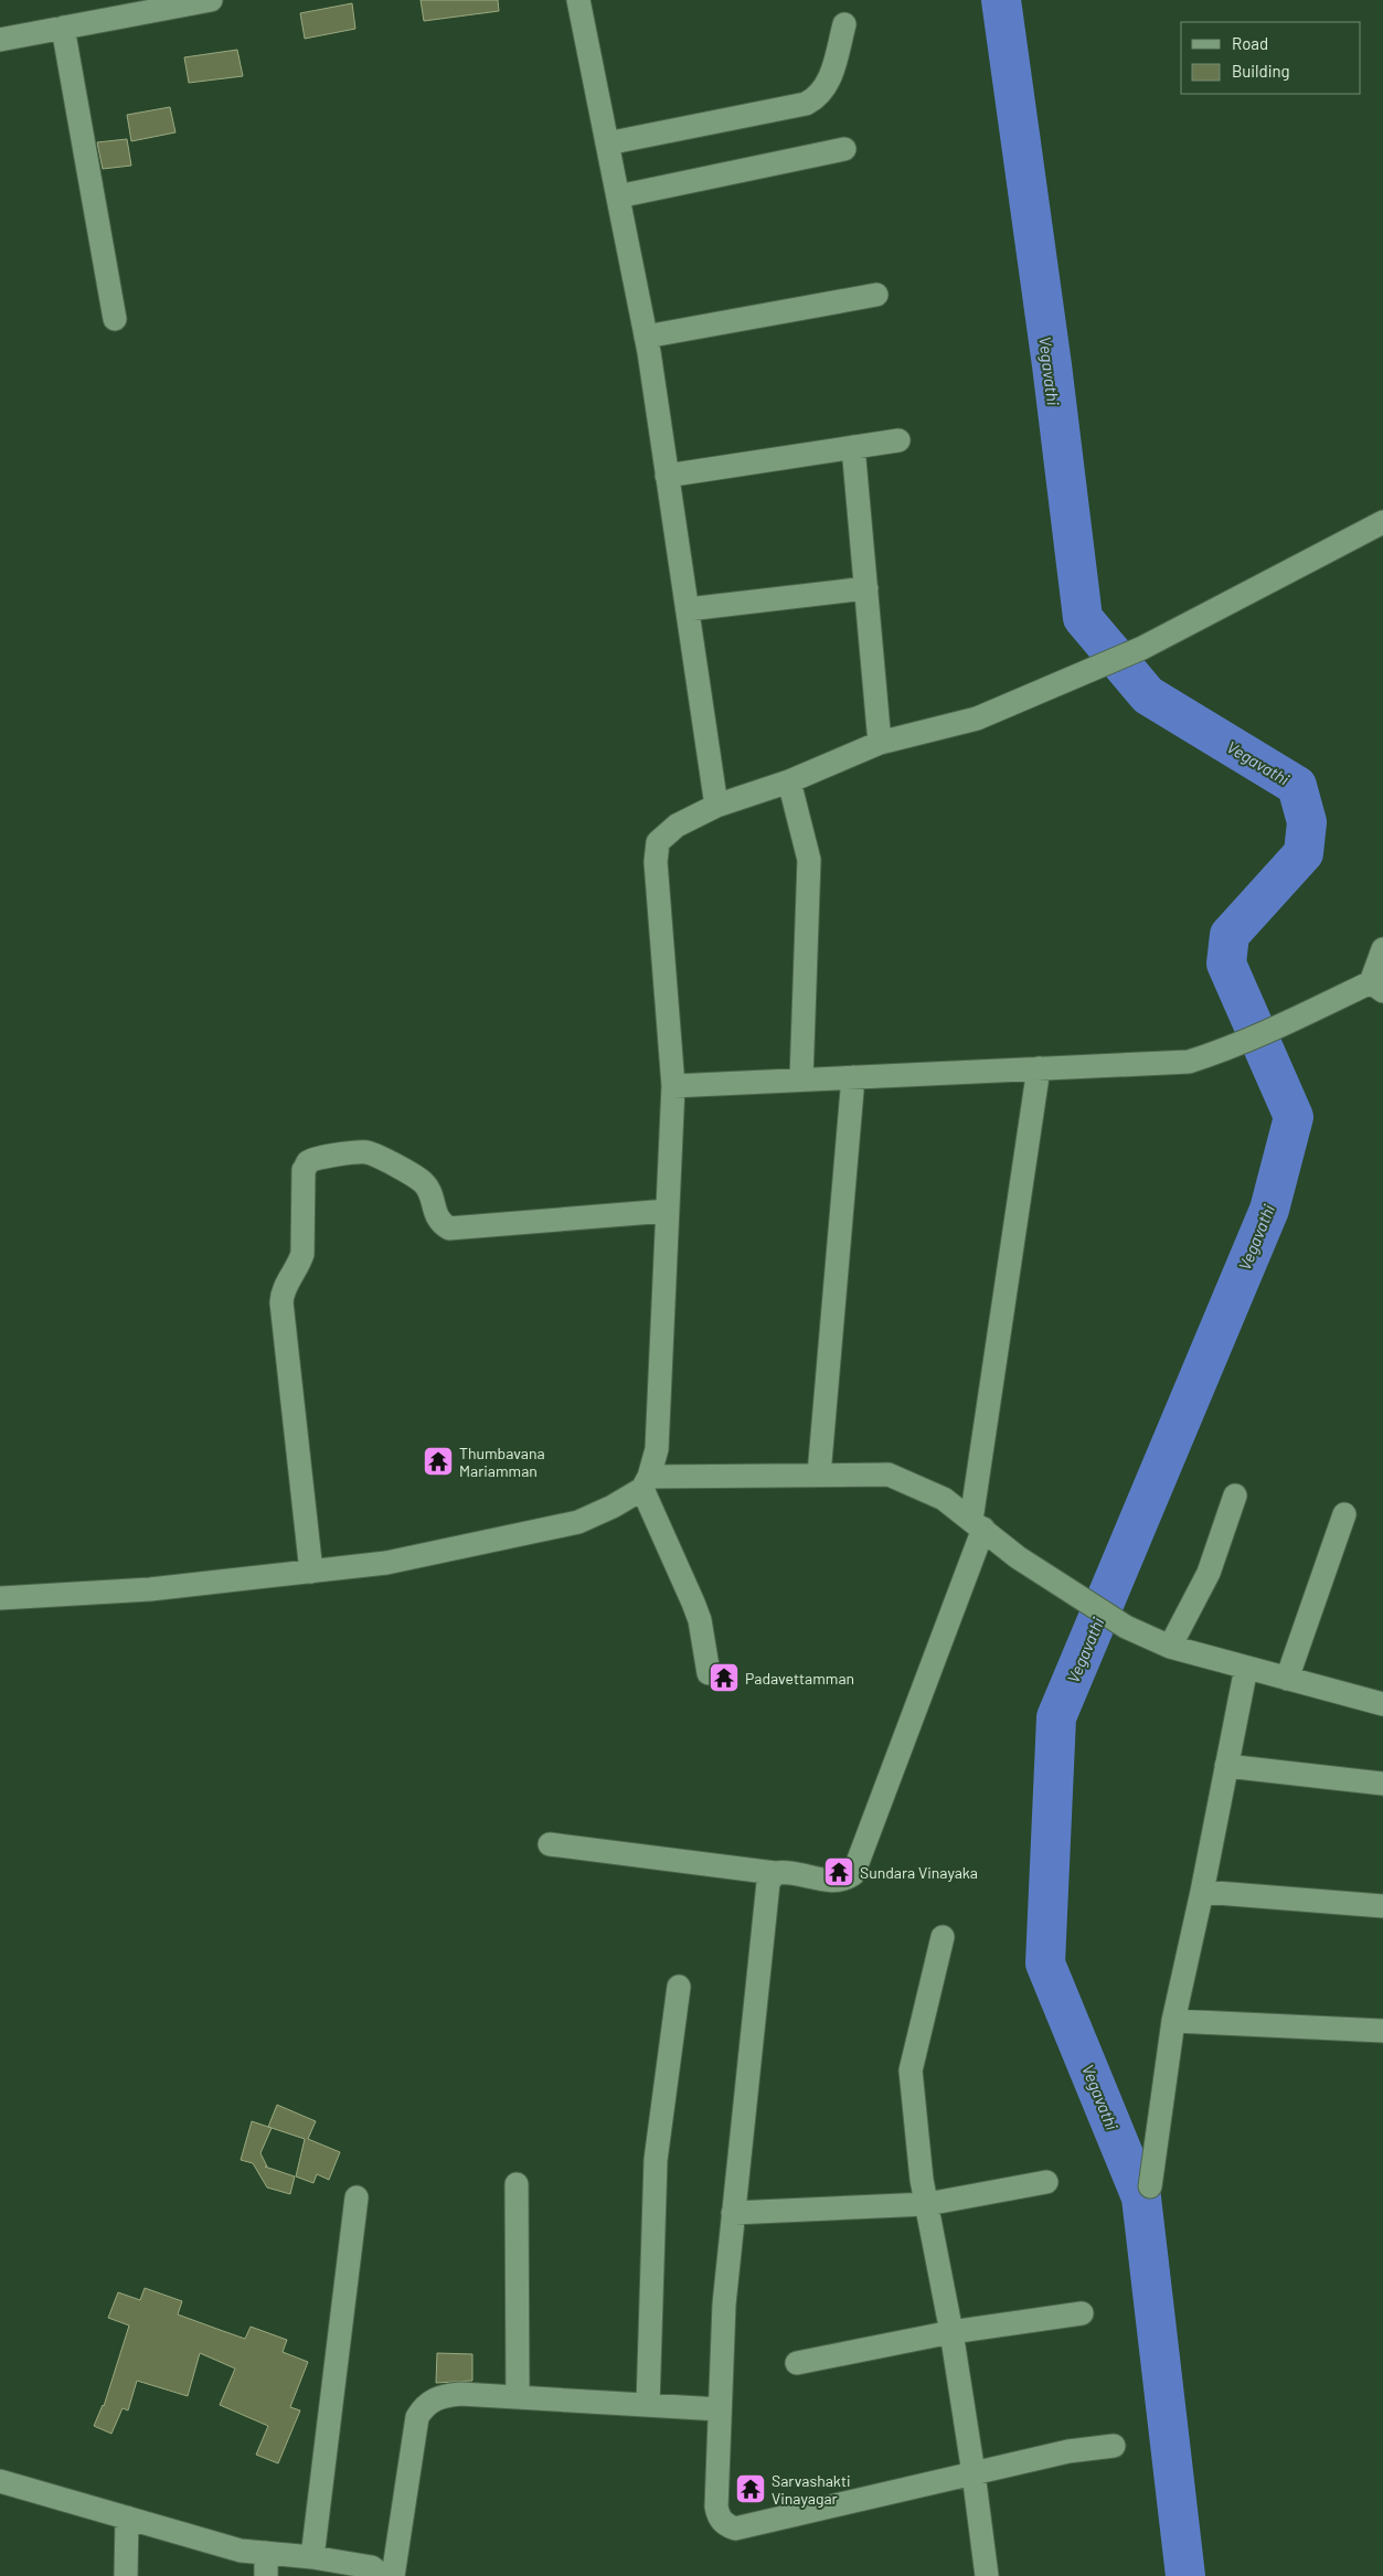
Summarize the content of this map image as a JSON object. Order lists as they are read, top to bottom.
{
  "water": ["Vegavathi"],
  "places": {
    "temple": [
      "Thumbavana Mariamman",
      "Padavettamman",
      "Sundara Vinayaka",
      "Sarvashakti Vinayagar"
    ]
  },
  "legend": ["Road", "Building"]
}
